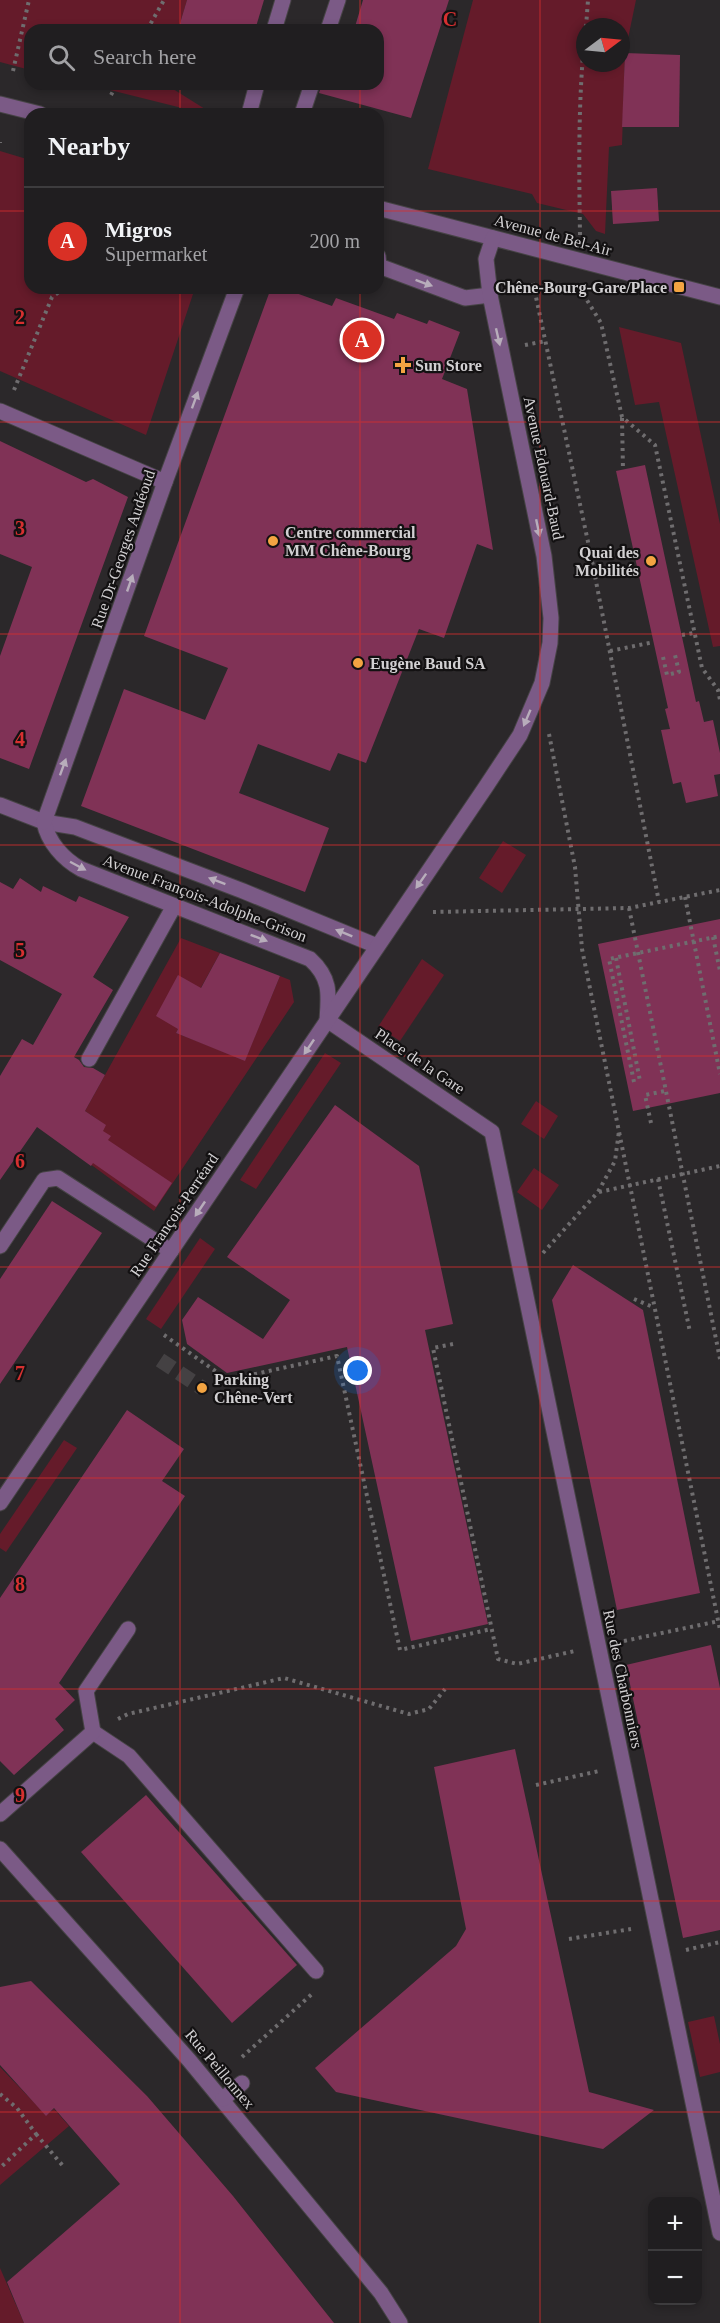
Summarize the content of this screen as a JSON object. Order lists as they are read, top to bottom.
{
  "streets": {
    "street": [
      "Avenue de Bel-Air",
      "Avenue Edouard-Baud",
      "Rue Dr-Georges Audéoud",
      "Avenue François-Adolphe-Grison",
      "Place de la Gare",
      "Rue François-Perréard",
      "Rue des Charbonniers",
      "Rue Peillonnex"
    ]
  },
  "crossings": [
    ["Avenue de Bel-Air", "Avenue Edouard-Baud"],
    ["Avenue Edouard-Baud", "Avenue François-Adolphe-Grison"],
    ["Avenue Edouard-Baud", "Rue François-Perréard"],
    ["Rue Dr-Georges Audéoud", "Avenue François-Adolphe-Grison"],
    ["Avenue François-Adolphe-Grison", "Place de la Gare"],
    ["Avenue François-Adolphe-Grison", "Rue François-Perréard"],
    ["Place de la Gare", "Rue François-Perréard"],
    ["Place de la Gare", "Rue des Charbonniers"]
  ],
  "one_way": ["Avenue Edouard-Baud", "Rue Dr-Georges Audéoud", "Rue François-Perréard"],
  "places": {
    "transit": ["Chêne-Bourg-Gare/Place"],
    "health": ["Sun Store"],
    "other": [
      "Centre commercial MM Chêne-Bourg",
      "Quai des Mobilités",
      "Eugène Baud SA",
      "Parking Chêne-Vert"
    ]
  },
  "north": "right",
  "page": {
    "search": "Search here",
    "heading": "Nearby",
    "list": [
      {
        "mark": "A",
        "name": "Migros",
        "note": "Supermarket",
        "value": "200 m"
      }
    ],
    "pins": "A",
    "map_buttons": ["+", "−"]
  },
  "grid": {
    "columns": ["C"],
    "rows": [
      "2",
      "3",
      "4",
      "5",
      "6",
      "7",
      "8",
      "9"
    ]
  }
}
